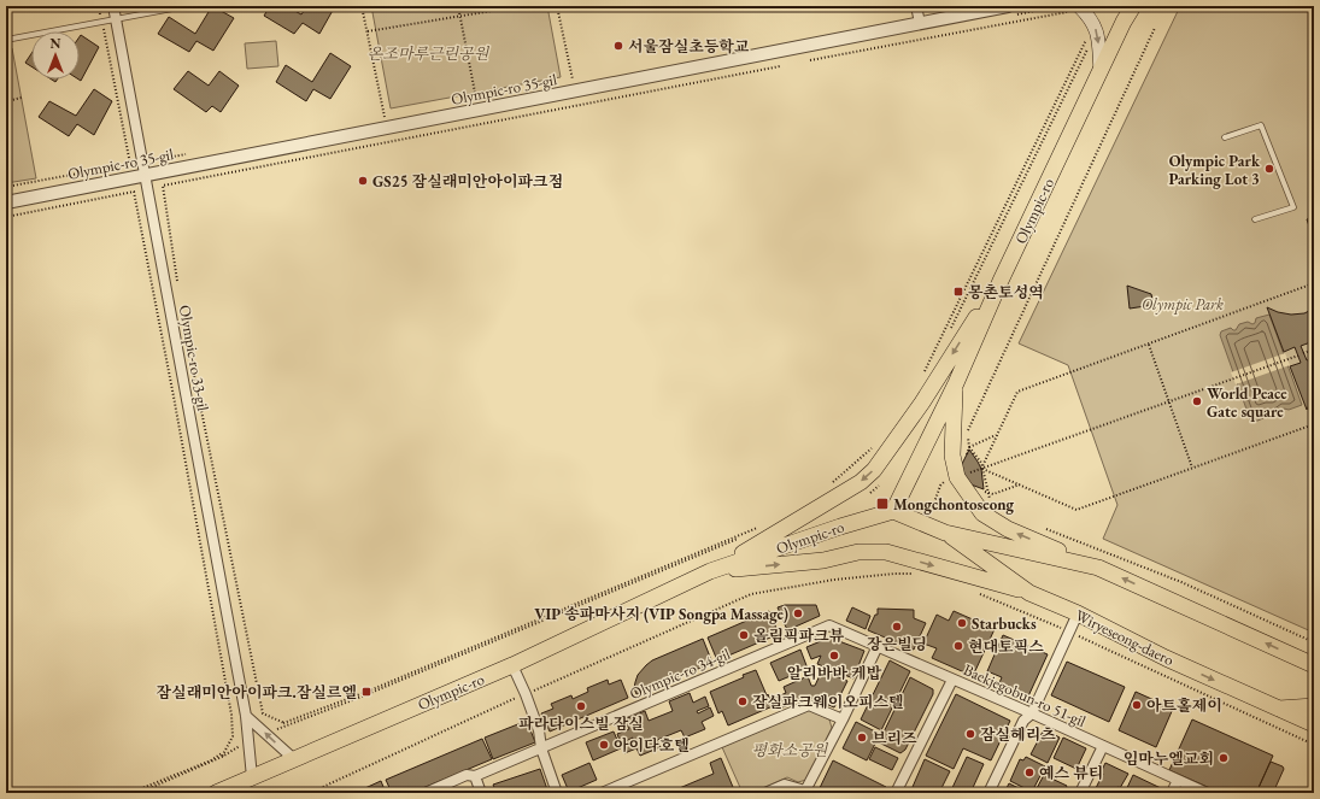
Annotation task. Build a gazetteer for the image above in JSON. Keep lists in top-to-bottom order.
{
  "streets": {
    "main road": ["Olympic-ro", "Wiryeseong-daero"],
    "street": [
      "Olympic-ro 35-gil",
      "Olympic-ro 33-gil",
      "Olympic-ro 34-gil",
      "Baekjegobun-ro 51-gil"
    ]
  },
  "crossings": [
    ["Olympic-ro 35-gil", "Olympic-ro 33-gil"],
    ["Olympic-ro", "Olympic-ro 33-gil"],
    ["Olympic-ro", "Wiryeseong-daero"],
    ["Olympic-ro 34-gil", "Baekjegobun-ro 51-gil"]
  ],
  "parks": ["온조마루근린공원", "Olympic Park", "평화소공원"],
  "places": {
    "other": [
      "서울잠실초등학교",
      "Olympic Park Parking Lot 3",
      "GS25 잠실래미안아이파크점",
      "World Peace Gate square",
      "VIP 송파마사지 (VIP Songpa Massage)",
      "Starbucks",
      "장은빌딩",
      "올림픽파크뷰",
      "현대토픽스",
      "알리바바 케밥",
      "잠실파크웨이오피스텔",
      "아트홀제이",
      "파라다이스빌 잠실",
      "잠실헤리츠",
      "브리즈",
      "아이다호텔",
      "임마누엘교회",
      "예스 뷰티"
    ],
    "transit": ["몽촌토성역", "Mongchontoseong", "잠실래미안아이파크.잠실르엘"]
  },
  "north": "top"
}
